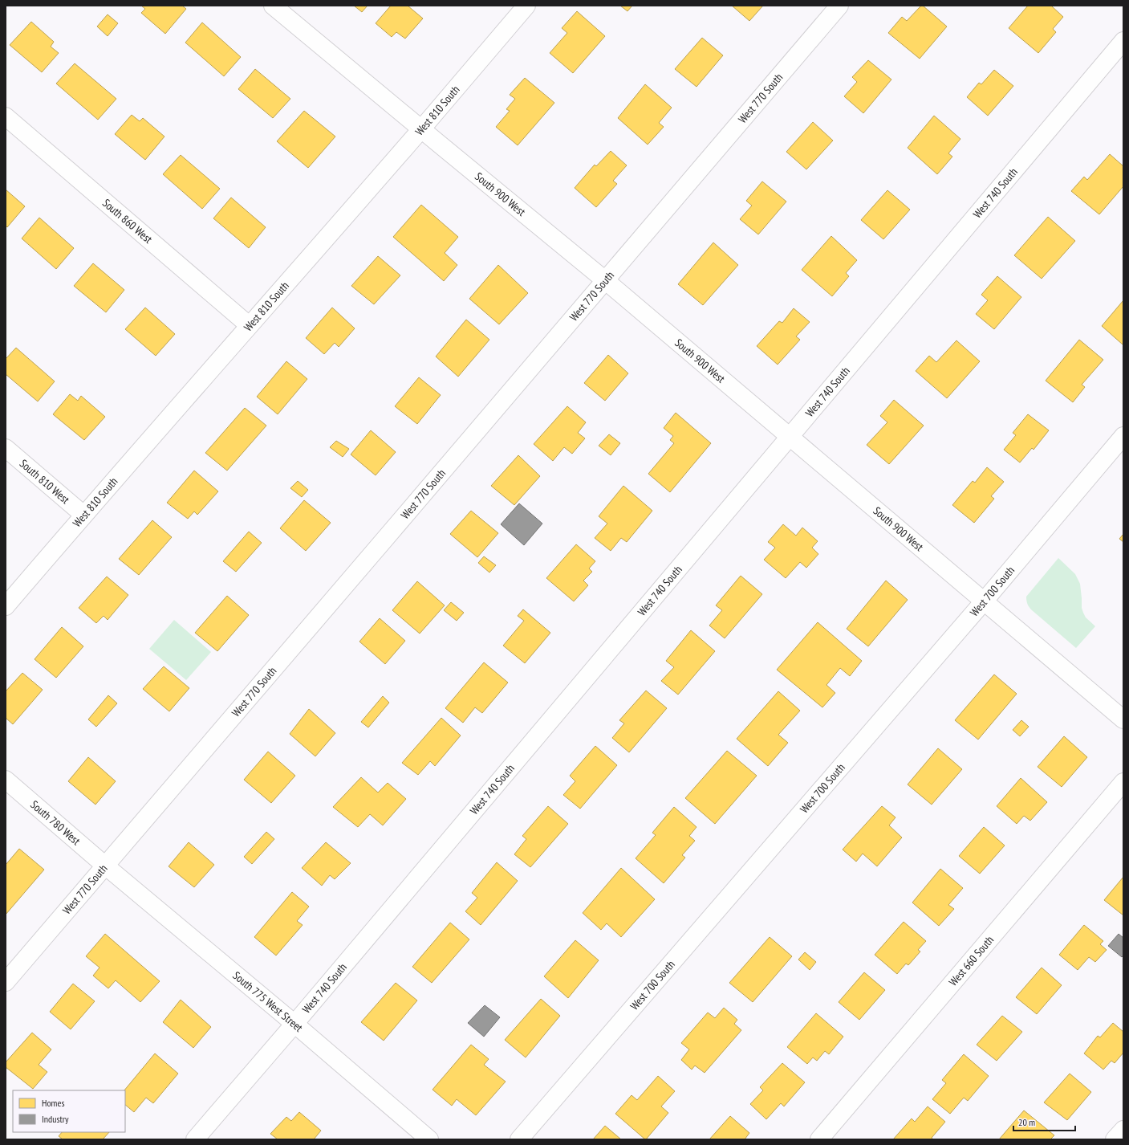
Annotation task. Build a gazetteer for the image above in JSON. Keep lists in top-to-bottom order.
{
  "streets": {
    "street": [
      "West 770 South",
      "West 810 South",
      "West 740 South",
      "South 900 West",
      "South 860 West",
      "South 810 West",
      "West 700 South",
      "South 780 West",
      "West 660 South",
      "South 775 West Street"
    ]
  },
  "crossings": [
    ["West 770 South", "South 900 West"],
    ["West 770 South", "South 780 West"],
    ["West 770 South", "South 775 West Street"],
    ["West 810 South", "South 900 West"],
    ["West 810 South", "South 860 West"],
    ["West 810 South", "South 810 West"],
    ["West 740 South", "South 900 West"],
    ["West 740 South", "South 775 West Street"],
    ["South 900 West", "West 700 South"],
    ["South 780 West", "South 775 West Street"]
  ],
  "legend": ["Homes", "Industry"],
  "scale_bar": "20 m"
}
